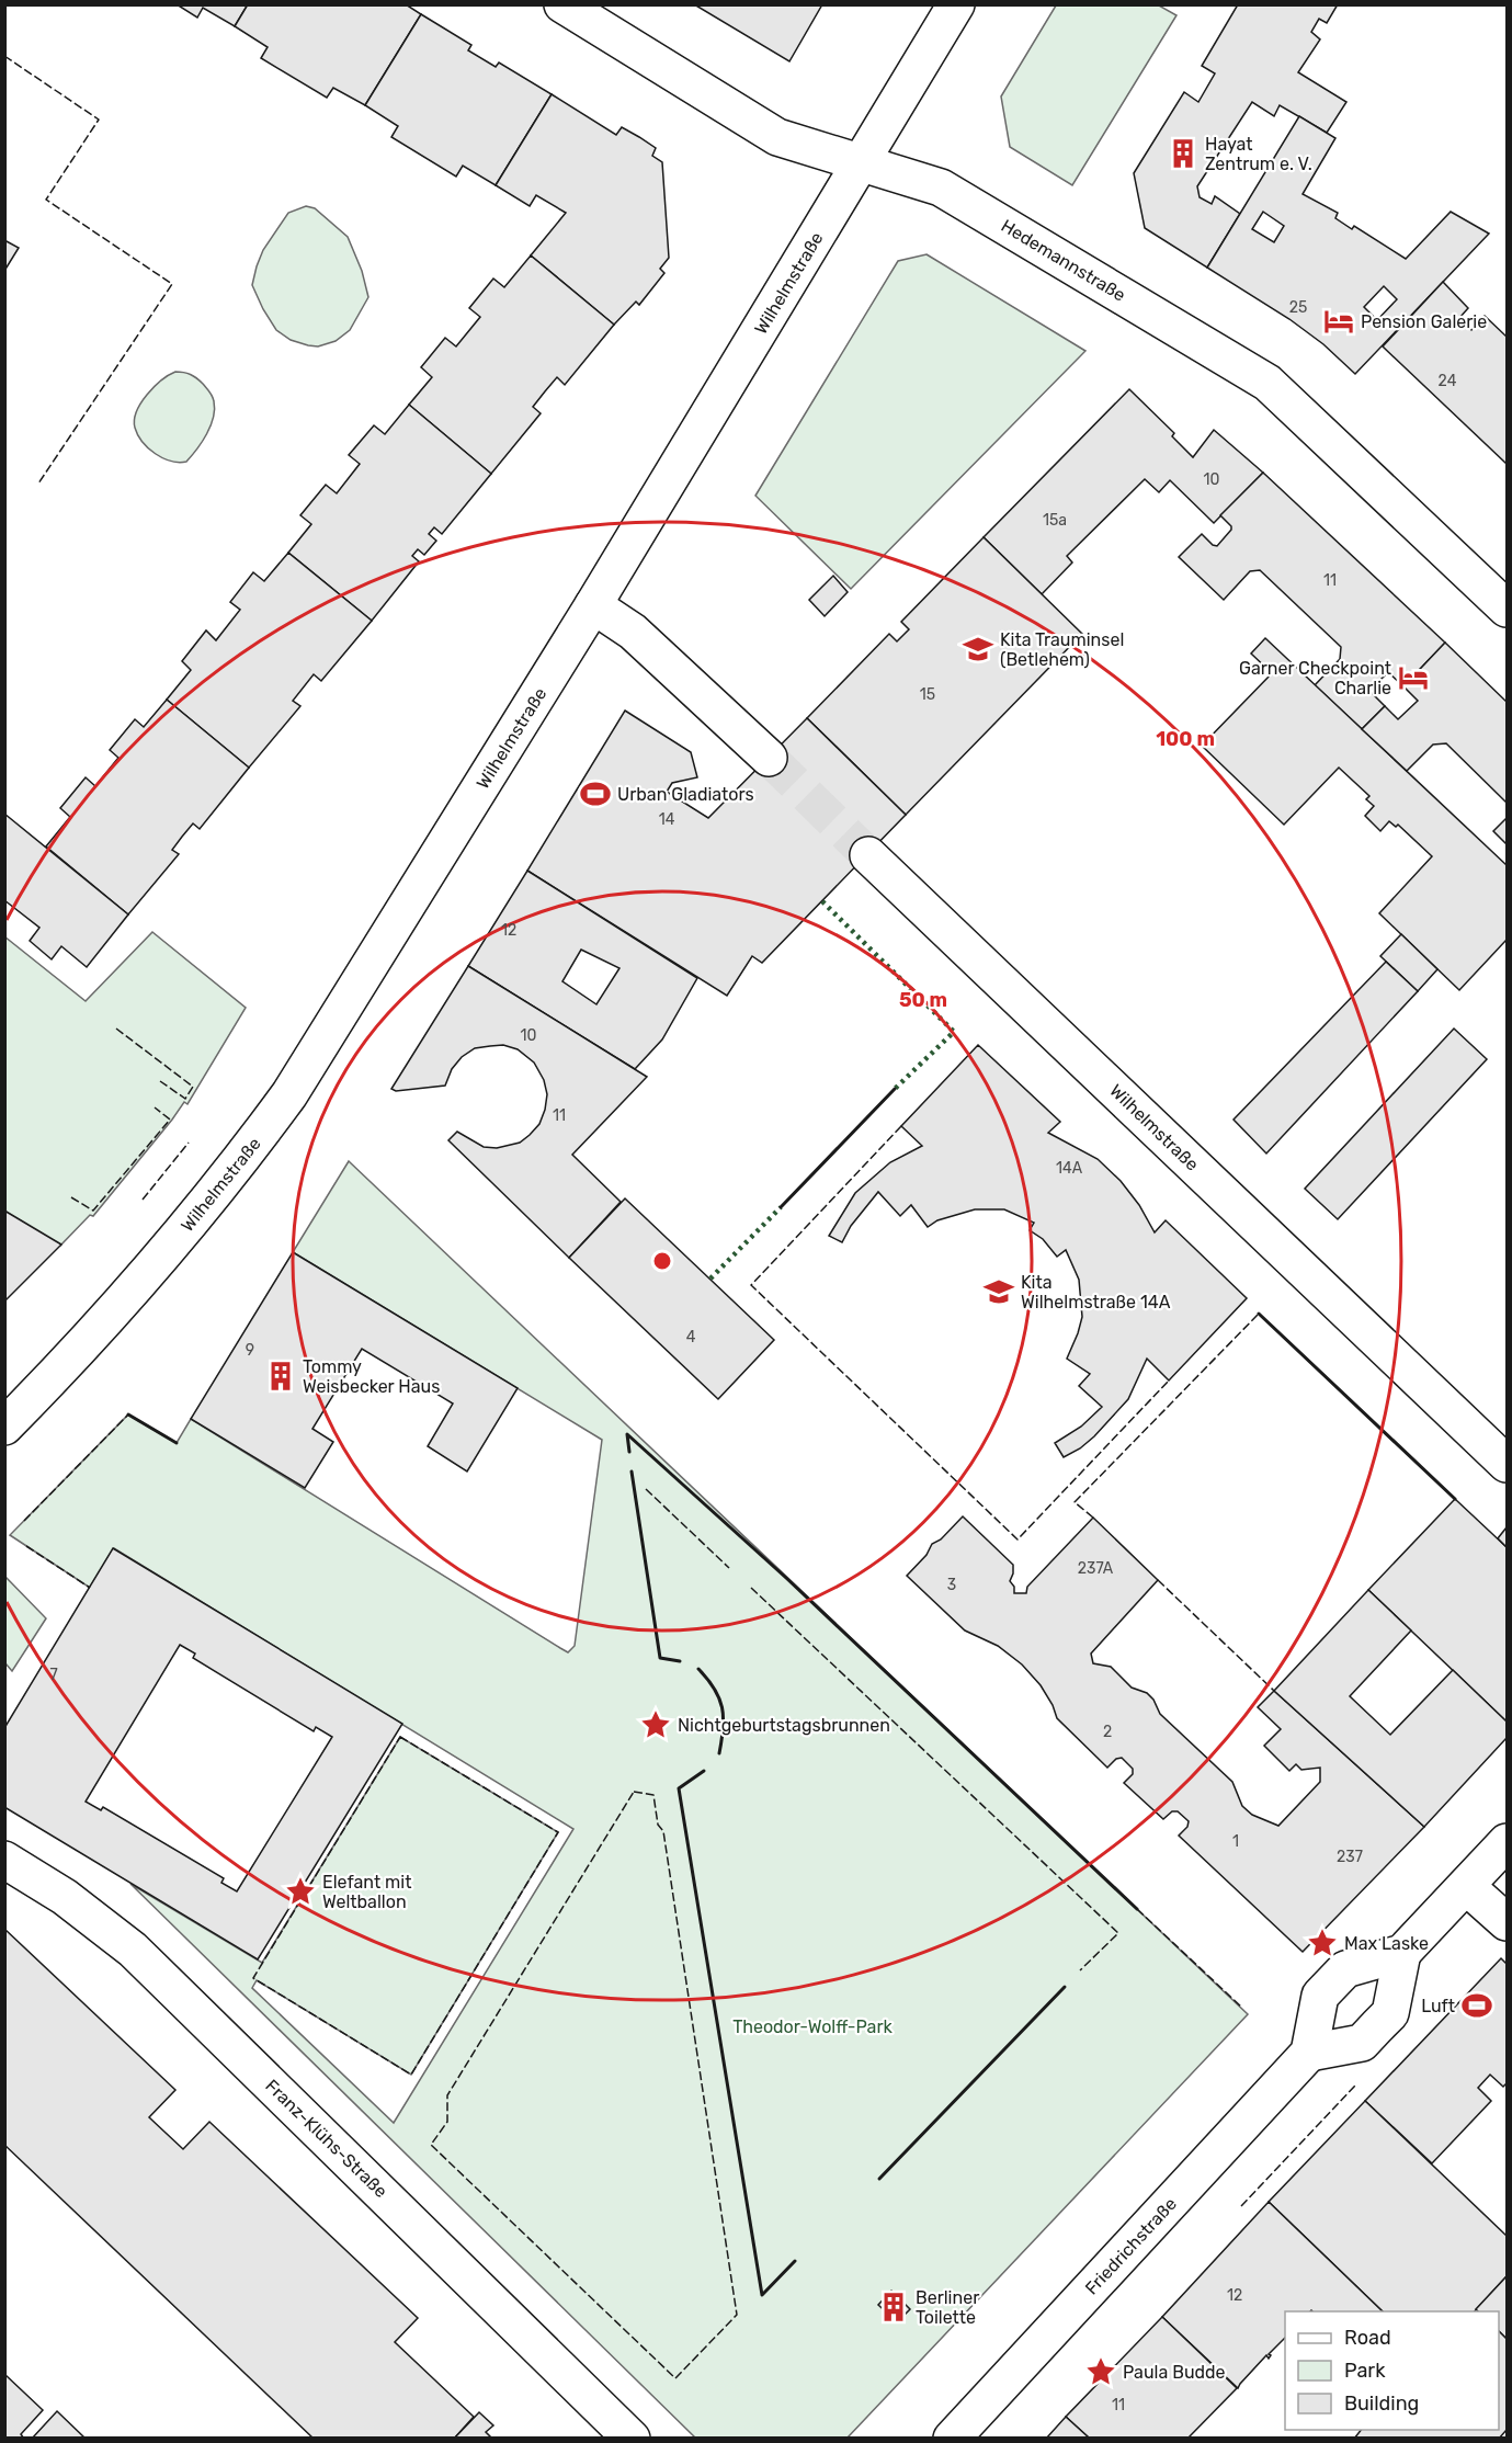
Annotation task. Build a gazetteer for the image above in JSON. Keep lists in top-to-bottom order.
{
  "streets": {
    "street": [
      "Hedemannstraße",
      "Wilhelmstraße",
      "Franz-Klühs-Straße",
      "Friedrichstraße"
    ]
  },
  "crossings": [
    ["Hedemannstraße", "Wilhelmstraße"]
  ],
  "parks": ["Theodor-Wolff-Park"],
  "places": {
    "building": ["Hayat Zentrum e. V.", "Tommy Weisbecker Haus", "Berliner Toilette"],
    "hotel": ["Pension Galerie", "Garner Checkpoint Charlie"],
    "school or university": ["Kita Trauminsel (Betlehem)", "Kita Wilhelmstraße 14A"],
    "sports": ["Urban Gladiators", "Luft"],
    "place": [
      "Nichtgeburtstagsbrunnen",
      "Elefant mit Weltballon",
      "Max Laske",
      "Paula Budde"
    ]
  },
  "house_numbers": [
    "25",
    "24",
    "10",
    "15a",
    "11",
    "15",
    "14",
    "12",
    "10",
    "11",
    "14A",
    "4",
    "9",
    "237A",
    "3",
    "7",
    "2",
    "1",
    "237",
    "12",
    "11"
  ],
  "legend": ["Road", "Park", "Building"],
  "rings": ["100 m", "50 m"]
}
